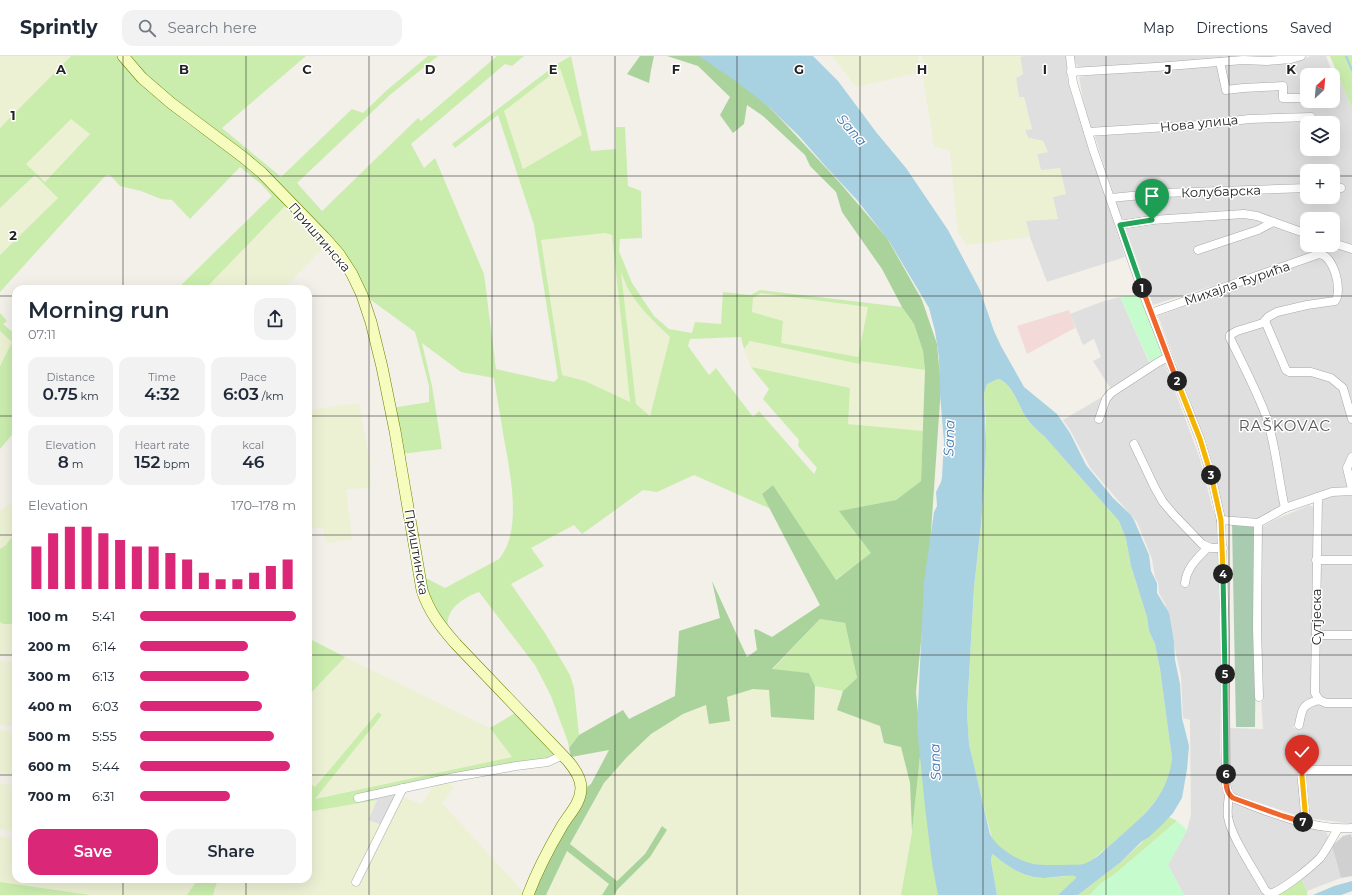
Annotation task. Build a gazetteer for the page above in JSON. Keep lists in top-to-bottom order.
{
  "streets": {
    "street": [
      "Нова улица",
      "Колубарска",
      "Приштинска",
      "Михајла Ђурића",
      "Сутјеска"
    ]
  },
  "districts": ["RAŠKOVAC"],
  "water": ["Sana"],
  "north": "top right",
  "page": {
    "header": "Sprintly",
    "search": "Search here",
    "nav": ["Map", "Directions", "Saved"],
    "map_buttons": ["+", "−"],
    "pins": [
      "1",
      "2",
      "3",
      "4",
      "5",
      "6",
      "7"
    ],
    "heading": ["Morning run", "07:11"],
    "stats": [
      ["Distance", "0.75 km"],
      ["Time", "4:32"],
      ["Pace", "6:03 /km"],
      ["Elevation", "8 m"],
      ["Heart rate", "152 bpm"],
      ["kcal", "46"]
    ],
    "chart": ["Elevation", "170–178 m"],
    "list": [
      {
        "name": "100 m",
        "note": "5:41"
      },
      {
        "name": "200 m",
        "note": "6:14"
      },
      {
        "name": "300 m",
        "note": "6:13"
      },
      {
        "name": "400 m",
        "note": "6:03"
      },
      {
        "name": "500 m",
        "note": "5:55"
      },
      {
        "name": "600 m",
        "note": "5:44"
      },
      {
        "name": "700 m",
        "note": "6:31"
      }
    ],
    "buttons": ["Save", "Share"]
  },
  "grid": {
    "columns": [
      "A",
      "B",
      "C",
      "D",
      "E",
      "F",
      "G",
      "H",
      "I",
      "J",
      "K"
    ],
    "rows": ["1", "2"]
  }
}
